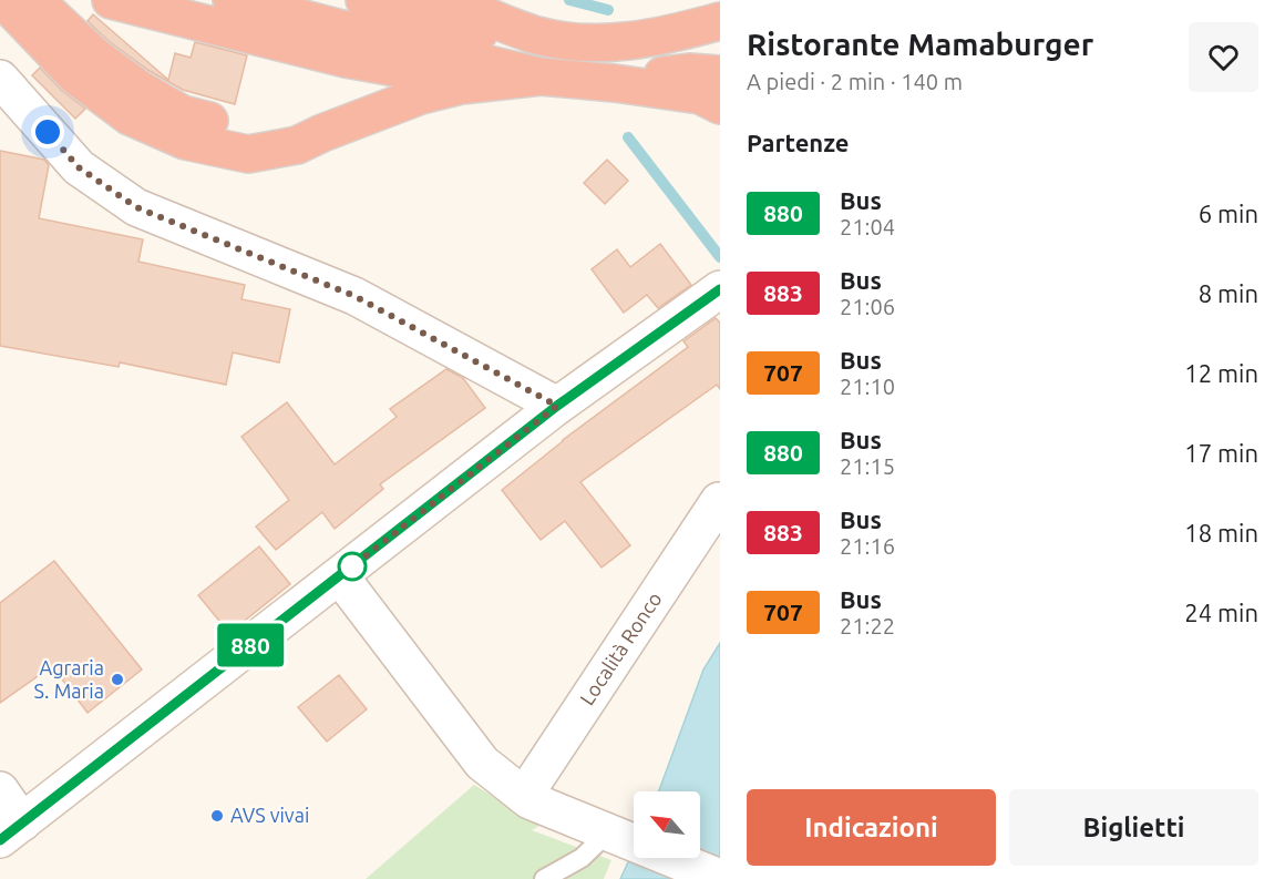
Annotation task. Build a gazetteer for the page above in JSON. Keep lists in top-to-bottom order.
{
  "streets": {
    "street": ["Località Ronco"]
  },
  "places": ["Agraria S. Maria", "AVS vivai"],
  "lines": ["bus line 880"],
  "north": "top left",
  "page": {
    "on_map": "880",
    "heading": [
      ["Ristorante Mamaburger", "A piedi · 2 min · 140 m"],
      "Partenze"
    ],
    "list": [
      {
        "mark": "880",
        "name": "Bus",
        "note": "21:04",
        "value": "6 min"
      },
      {
        "mark": "883",
        "name": "Bus",
        "note": "21:06",
        "value": "8 min"
      },
      {
        "mark": "707",
        "name": "Bus",
        "note": "21:10",
        "value": "12 min"
      },
      {
        "mark": "880",
        "name": "Bus",
        "note": "21:15",
        "value": "17 min"
      },
      {
        "mark": "883",
        "name": "Bus",
        "note": "21:16",
        "value": "18 min"
      },
      {
        "mark": "707",
        "name": "Bus",
        "note": "21:22",
        "value": "24 min"
      }
    ],
    "buttons": ["Indicazioni", "Biglietti"]
  }
}
